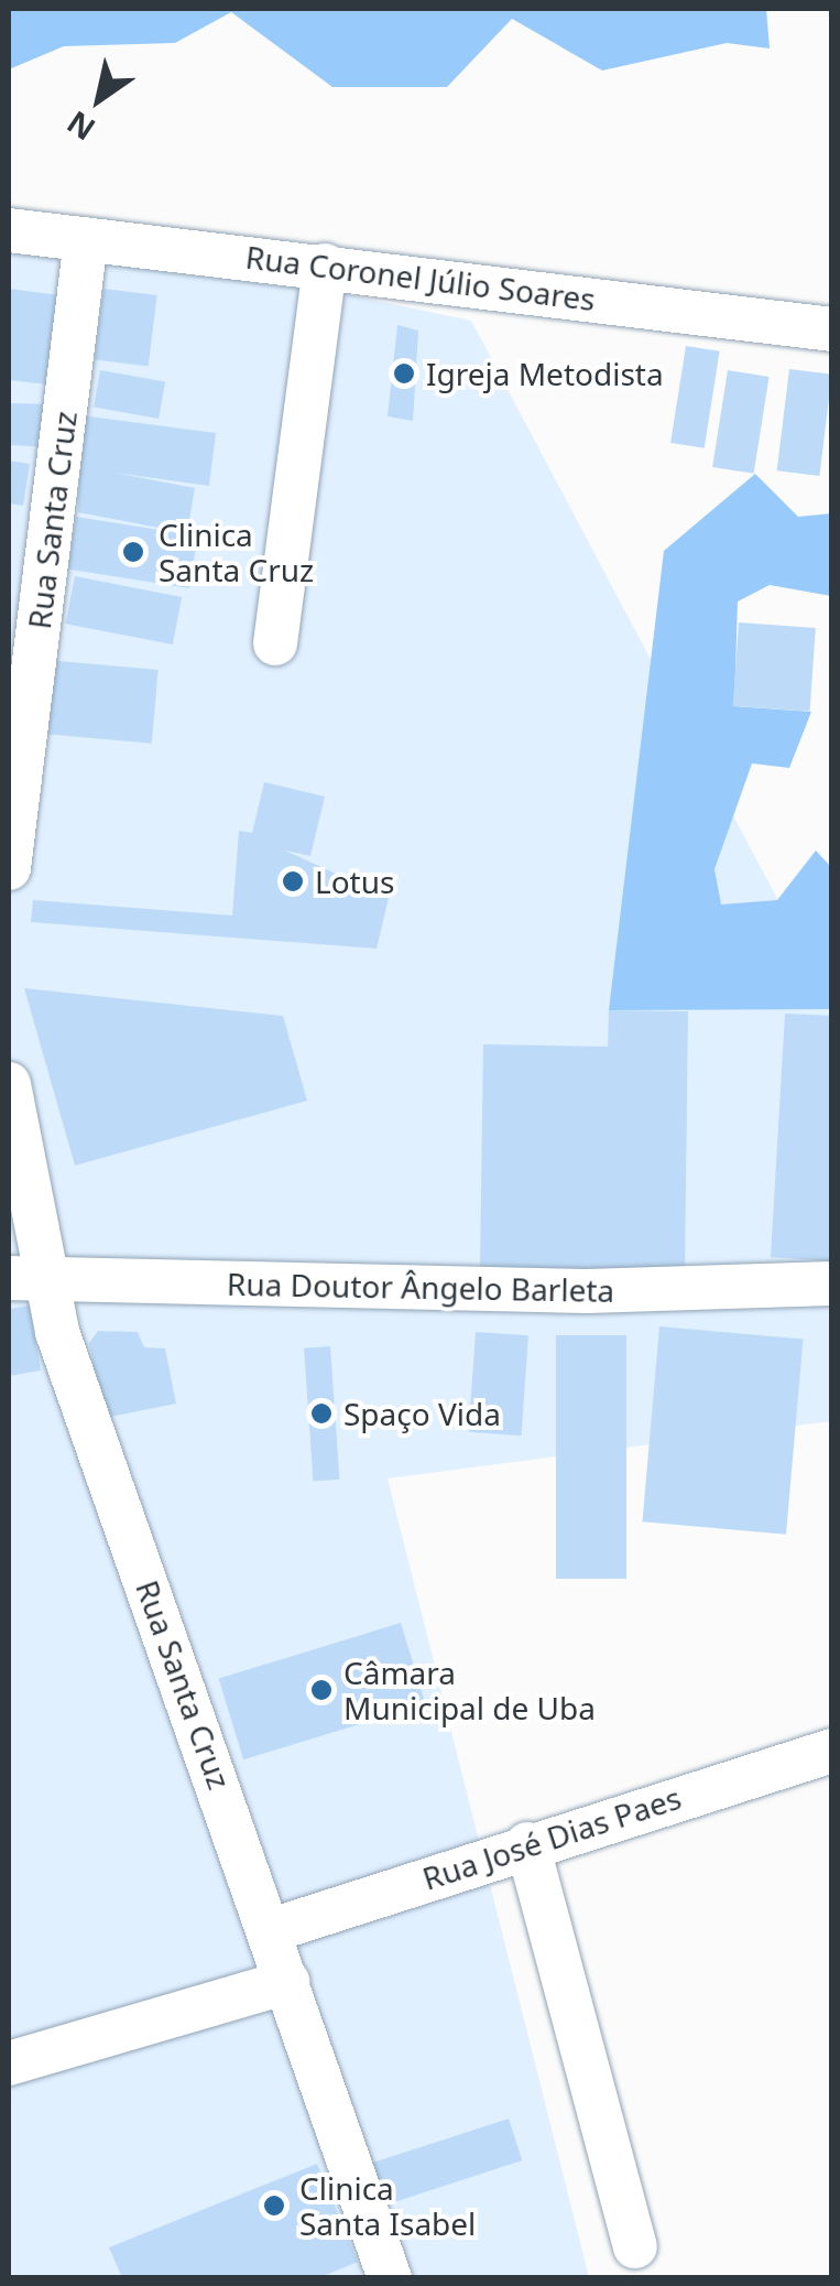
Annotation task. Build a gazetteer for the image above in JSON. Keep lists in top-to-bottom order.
{
  "streets": {
    "street": [
      "Rua Coronel Júlio Soares",
      "Rua Santa Cruz",
      "Rua Doutor Ângelo Barleta",
      "Rua José Dias Paes"
    ]
  },
  "crossings": [
    ["Rua Coronel Júlio Soares", "Rua Santa Cruz"],
    ["Rua Santa Cruz", "Rua Doutor Ângelo Barleta"],
    ["Rua Santa Cruz", "Rua José Dias Paes"]
  ],
  "places": [
    "Igreja Metodista",
    "Clinica Santa Cruz",
    "Lotus",
    "Spaço Vida",
    "Câmara Municipal de Uba",
    "Clinica Santa Isabel"
  ],
  "north": "bottom left"
}
